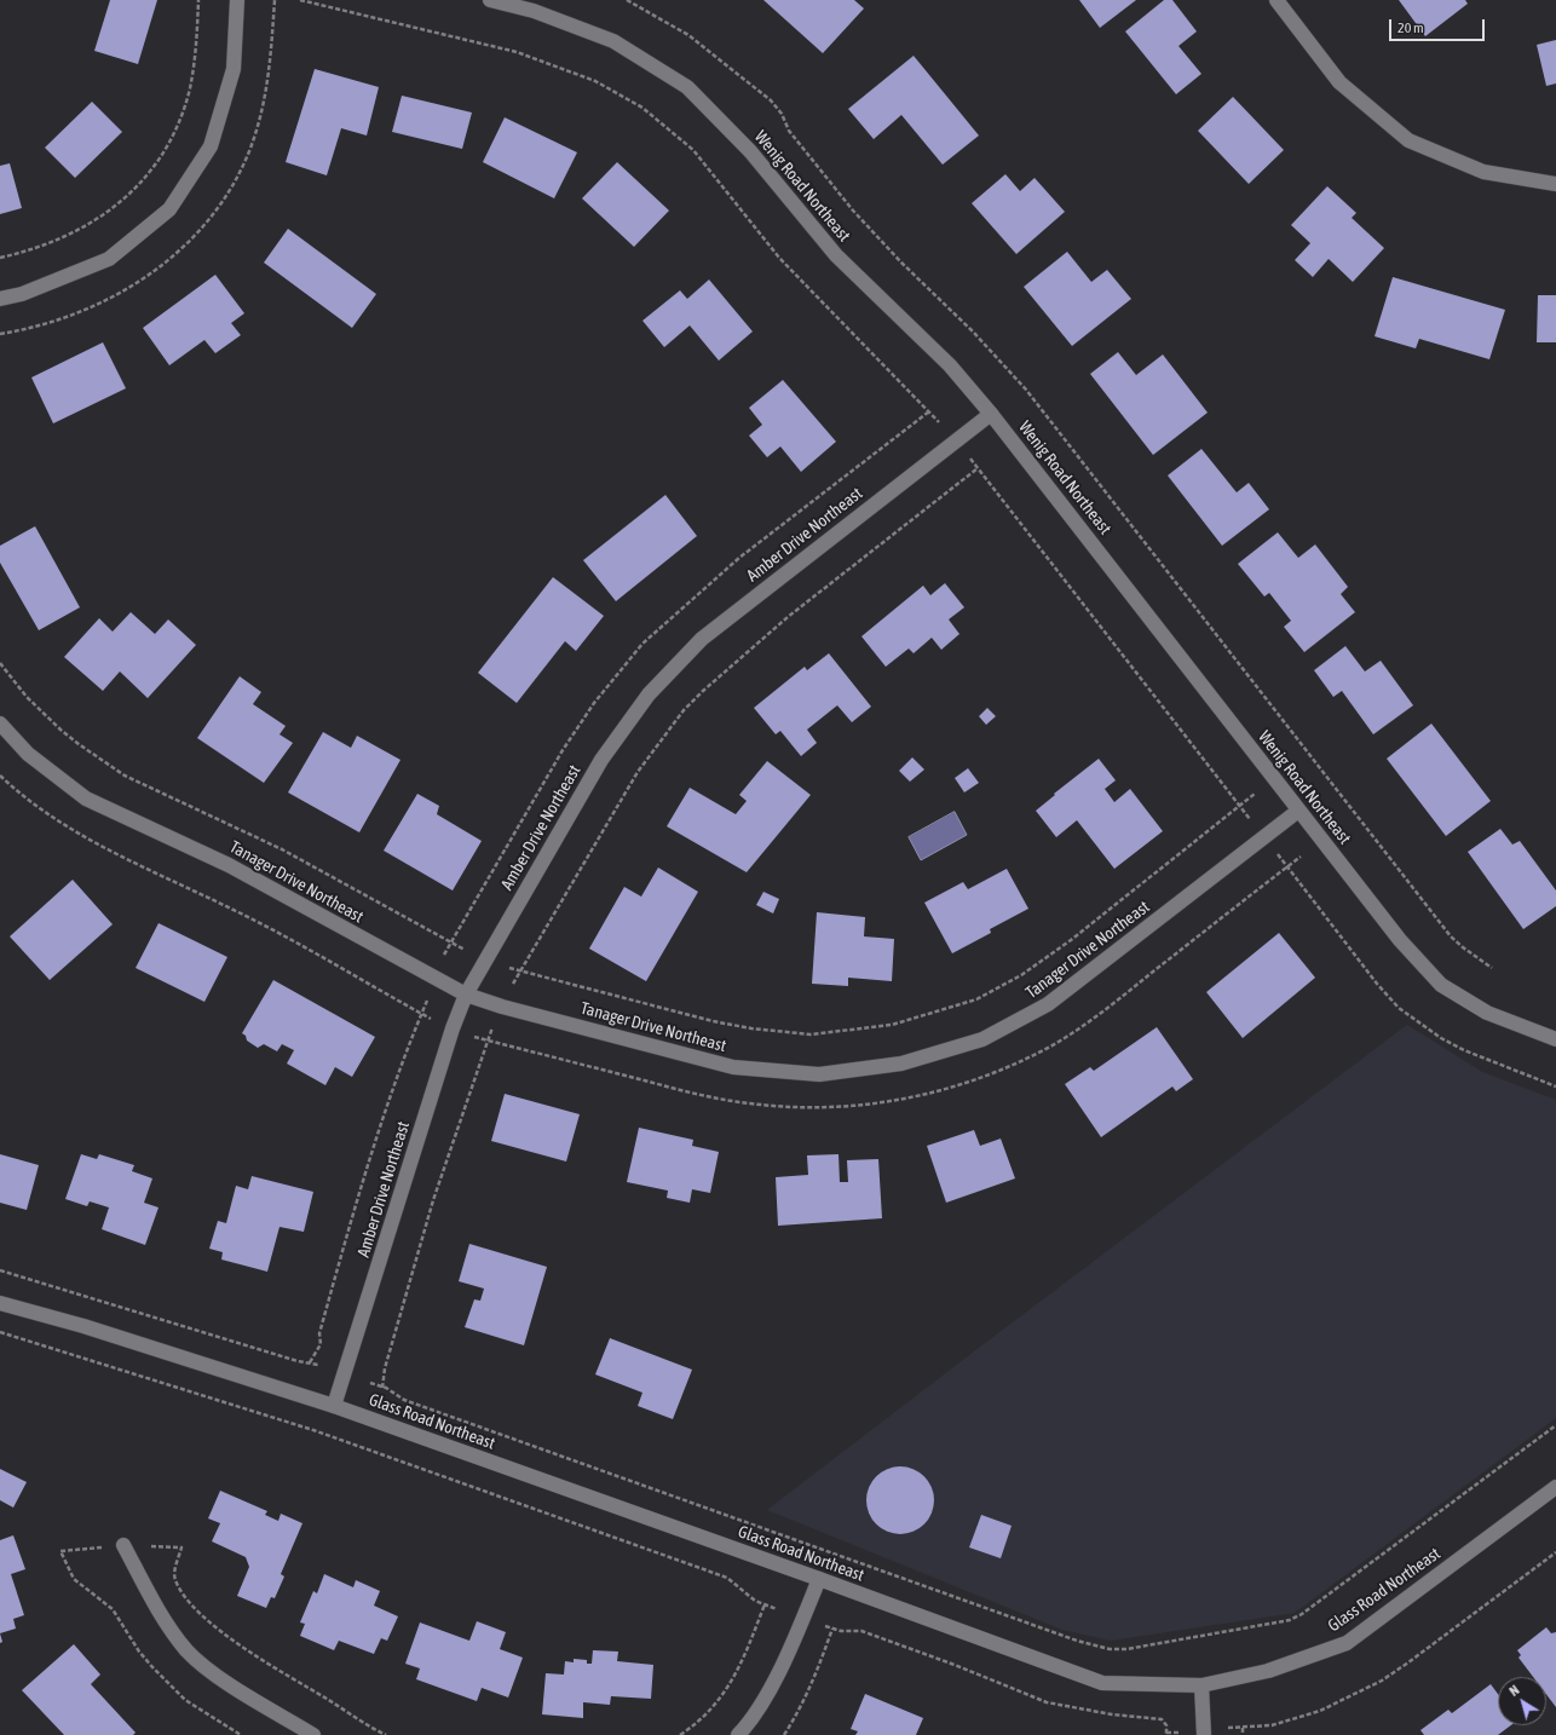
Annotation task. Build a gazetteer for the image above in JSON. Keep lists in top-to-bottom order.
{
  "streets": {
    "street": [
      "Wenig Road Northeast",
      "Amber Drive Northeast",
      "Tanager Drive Northeast",
      "Glass Road Northeast"
    ]
  },
  "crossings": [
    ["Wenig Road Northeast", "Amber Drive Northeast"],
    ["Wenig Road Northeast", "Tanager Drive Northeast"],
    ["Amber Drive Northeast", "Tanager Drive Northeast"],
    ["Amber Drive Northeast", "Glass Road Northeast"]
  ],
  "scale_bar": "20 m",
  "north": "top left"
}
